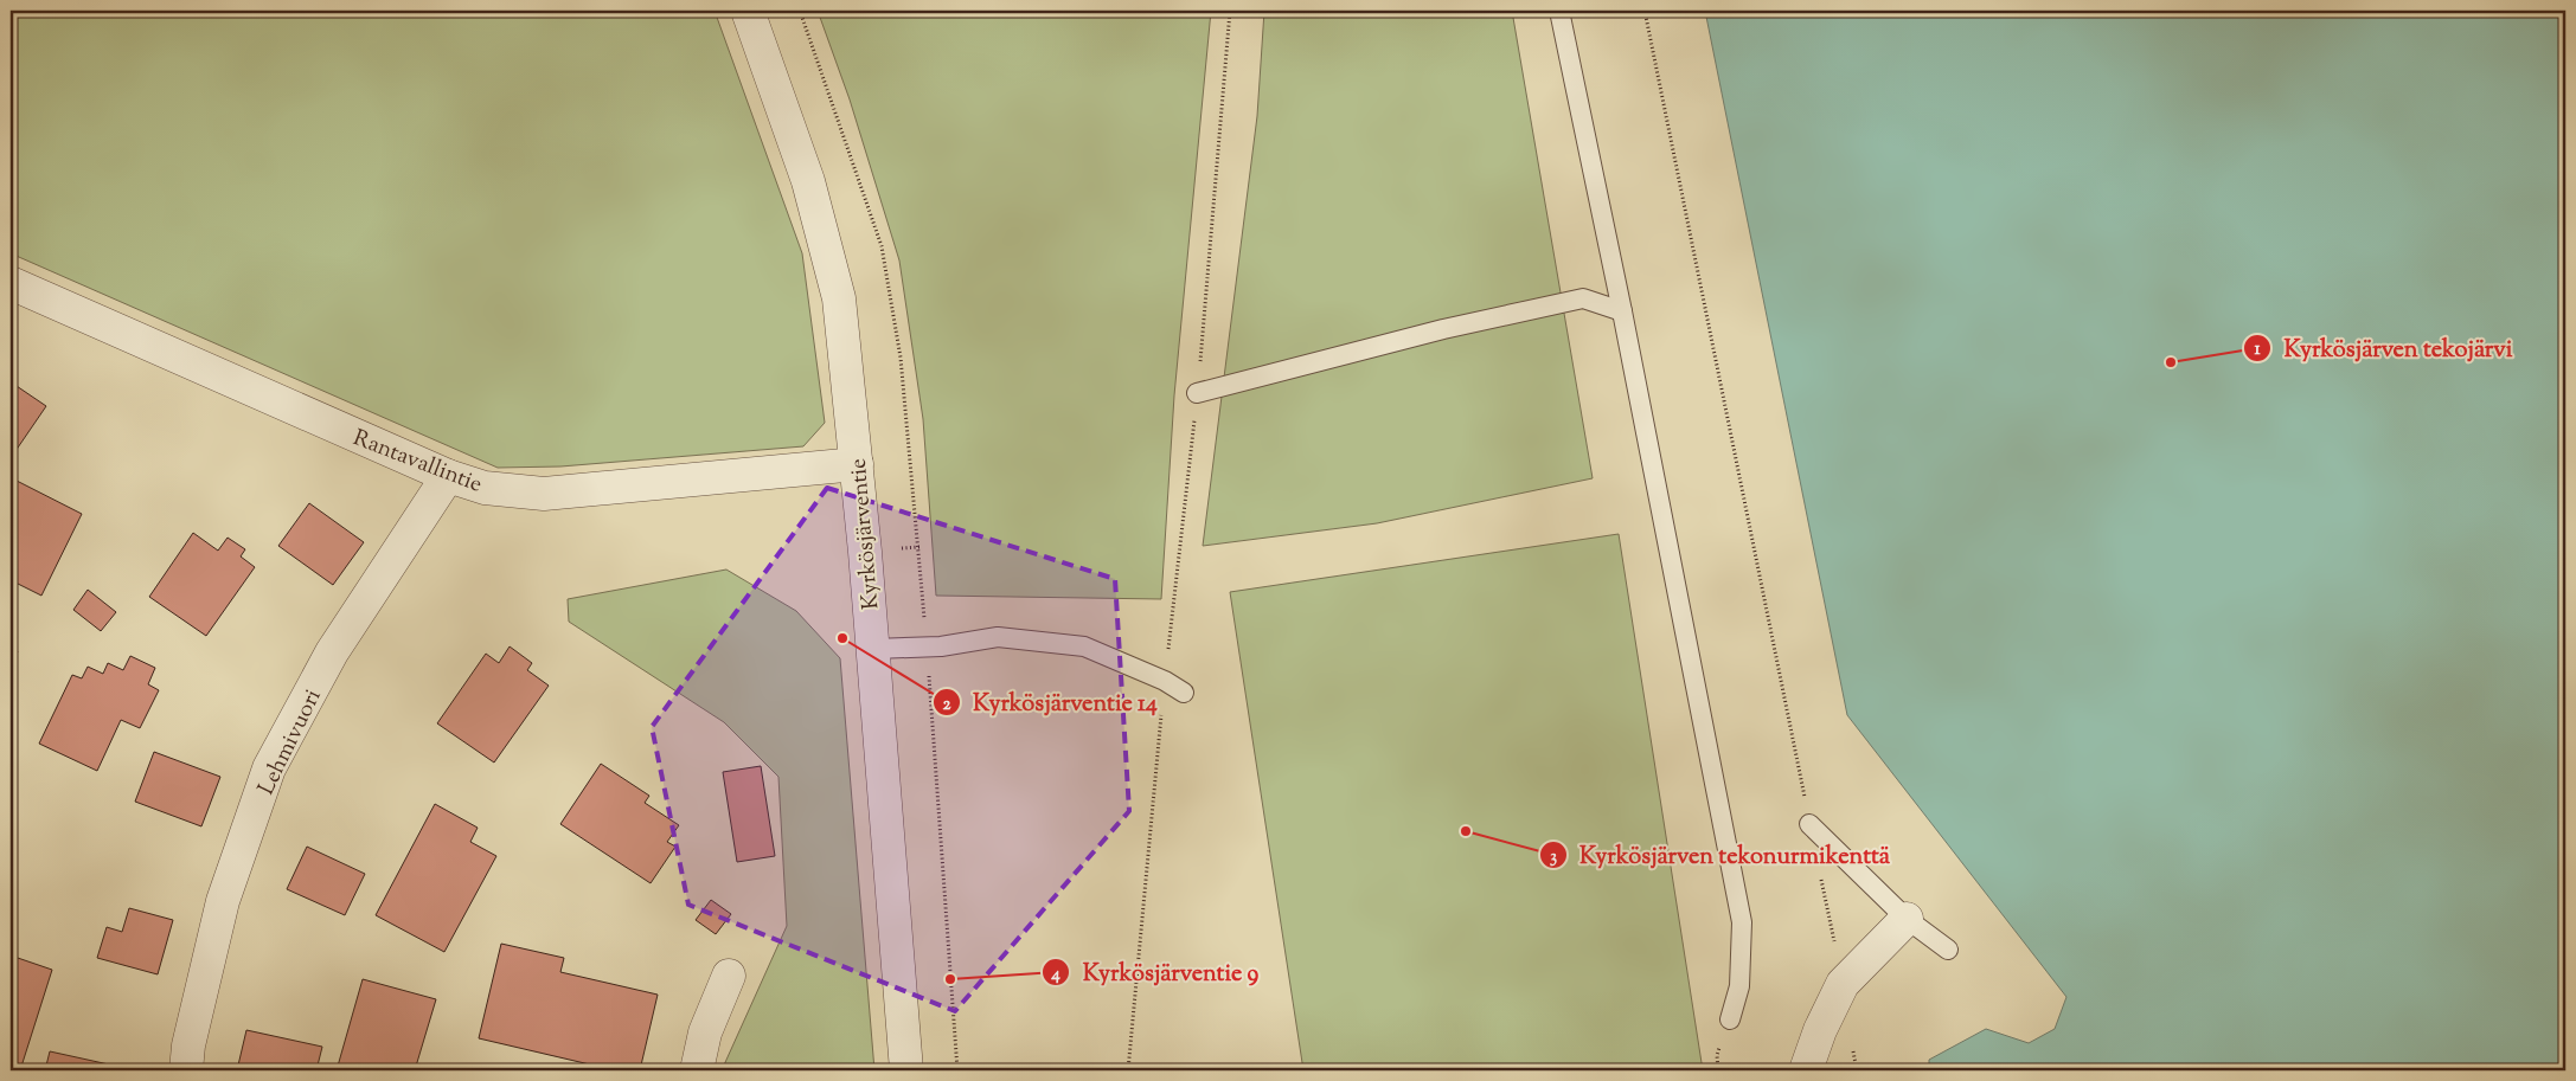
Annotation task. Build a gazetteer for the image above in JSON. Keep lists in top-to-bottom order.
{
  "streets": {
    "street": ["Rantavallintie", "Kyrkösjärventie", "Lehmivuori"]
  },
  "crossings": [
    ["Rantavallintie", "Kyrkösjärventie"],
    ["Rantavallintie", "Lehmivuori"]
  ],
  "places": [
    "Kyrkösjärven tekojärvi",
    "Kyrkösjärventie 14",
    "Kyrkösjärven tekonurmikenttä",
    "Kyrkösjärventie 9"
  ]
}
